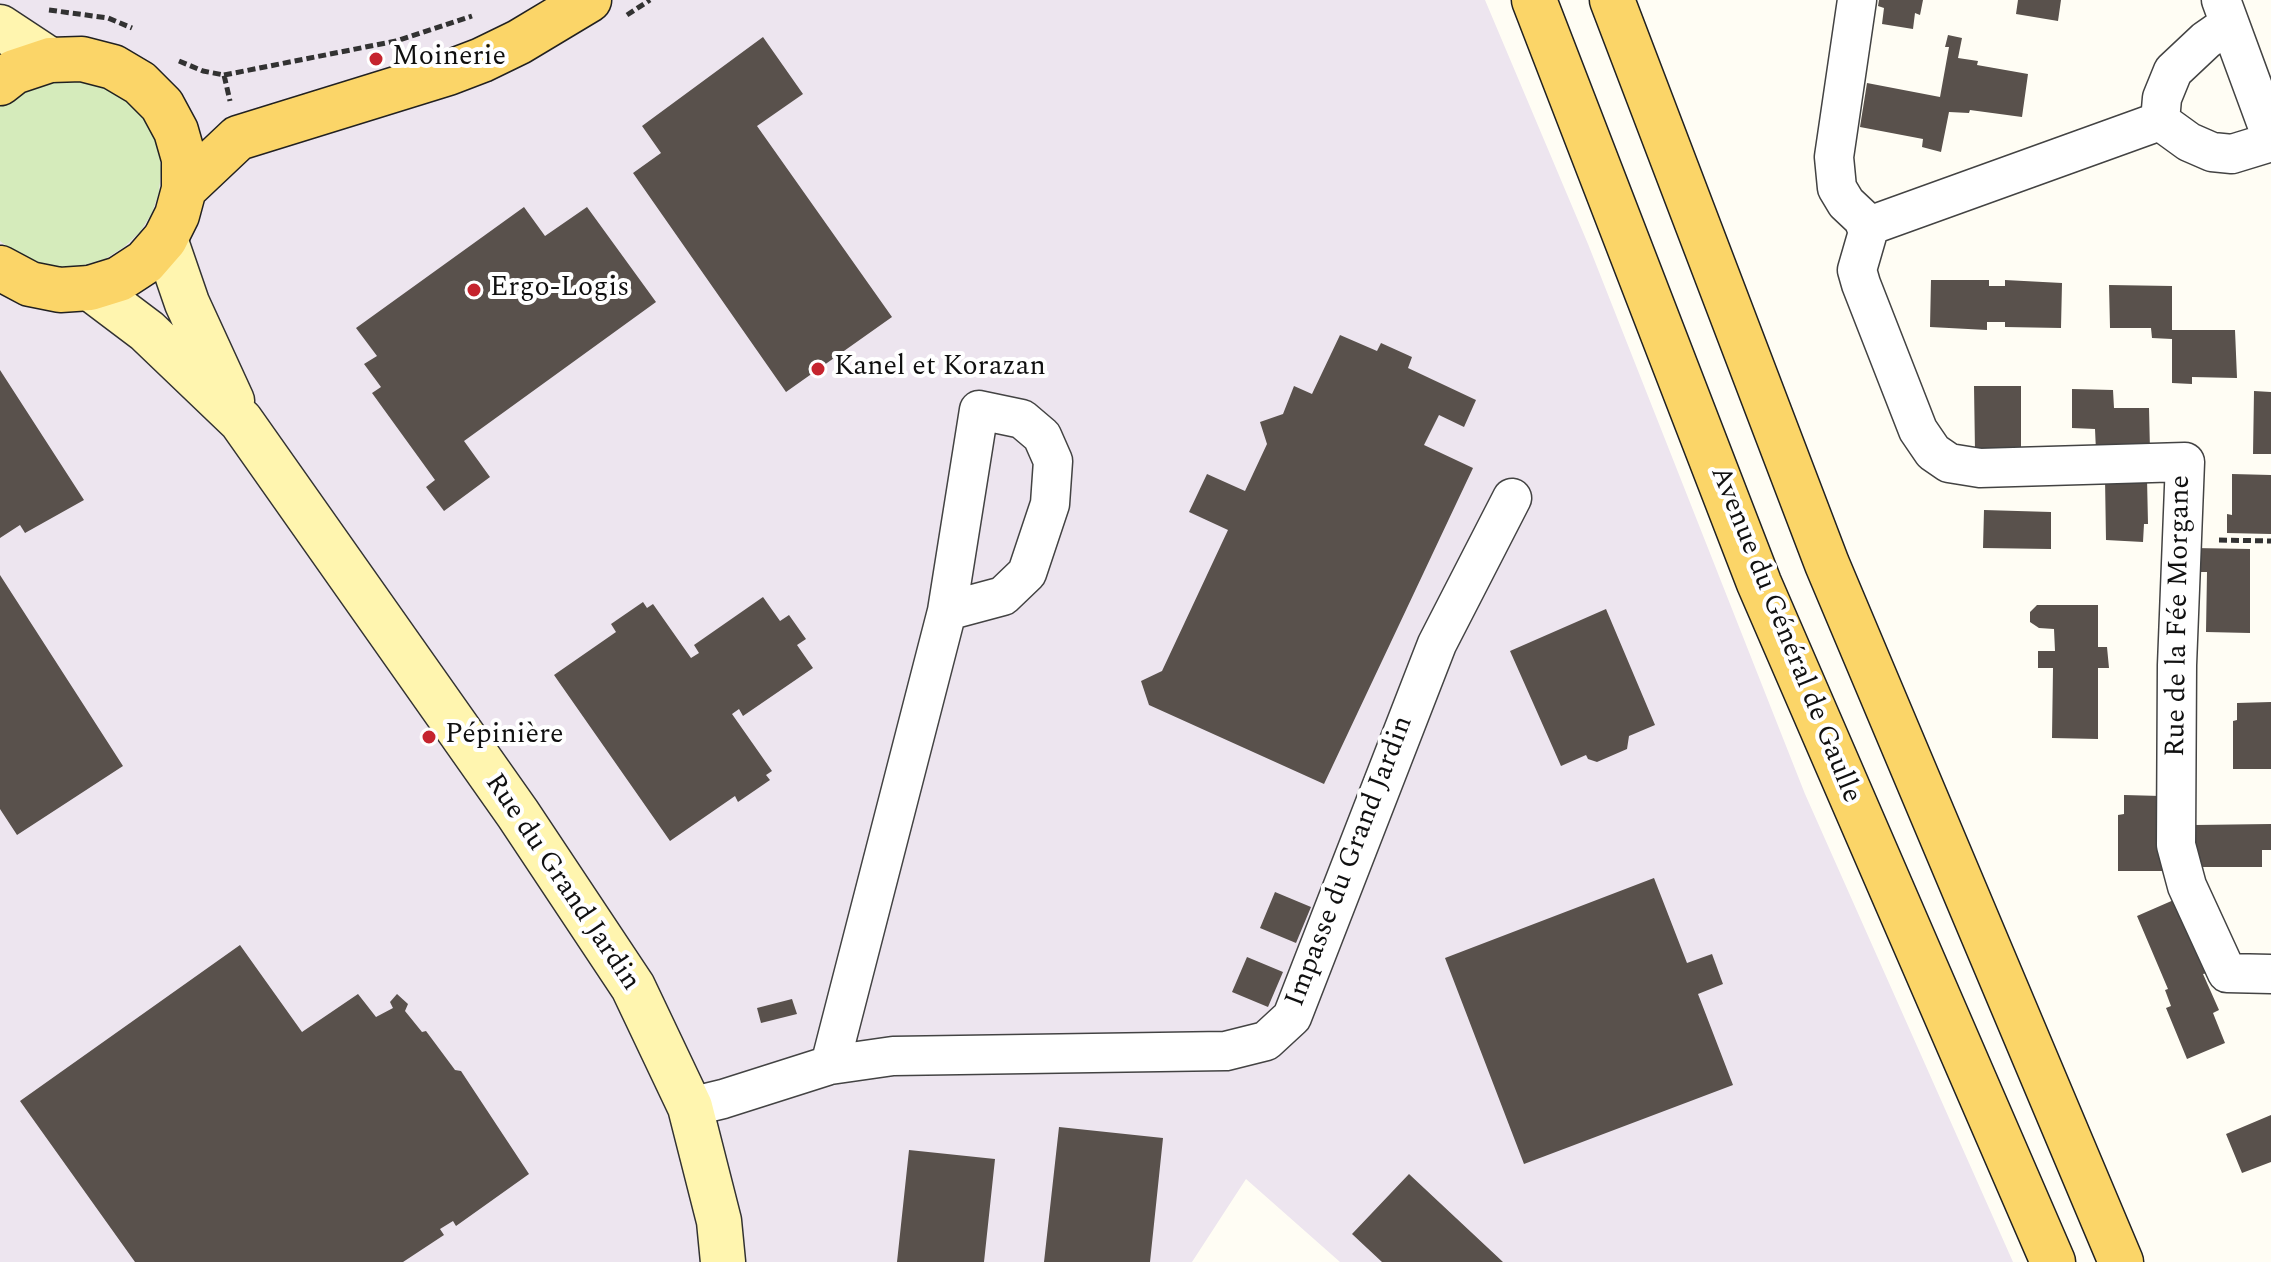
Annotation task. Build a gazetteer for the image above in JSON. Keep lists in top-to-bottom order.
{
  "streets": {
    "main road": ["Avenue du Général de Gaulle"],
    "street": ["Rue de la Fée Morgane", "Impasse du Grand Jardin", "Rue du Grand Jardin"]
  },
  "crossings": [
    ["Impasse du Grand Jardin", "Rue du Grand Jardin"]
  ],
  "places": [
    "Moinerie",
    "Ergo-Logis",
    "Kanel et Korazan",
    "Pépinière"
  ]
}
